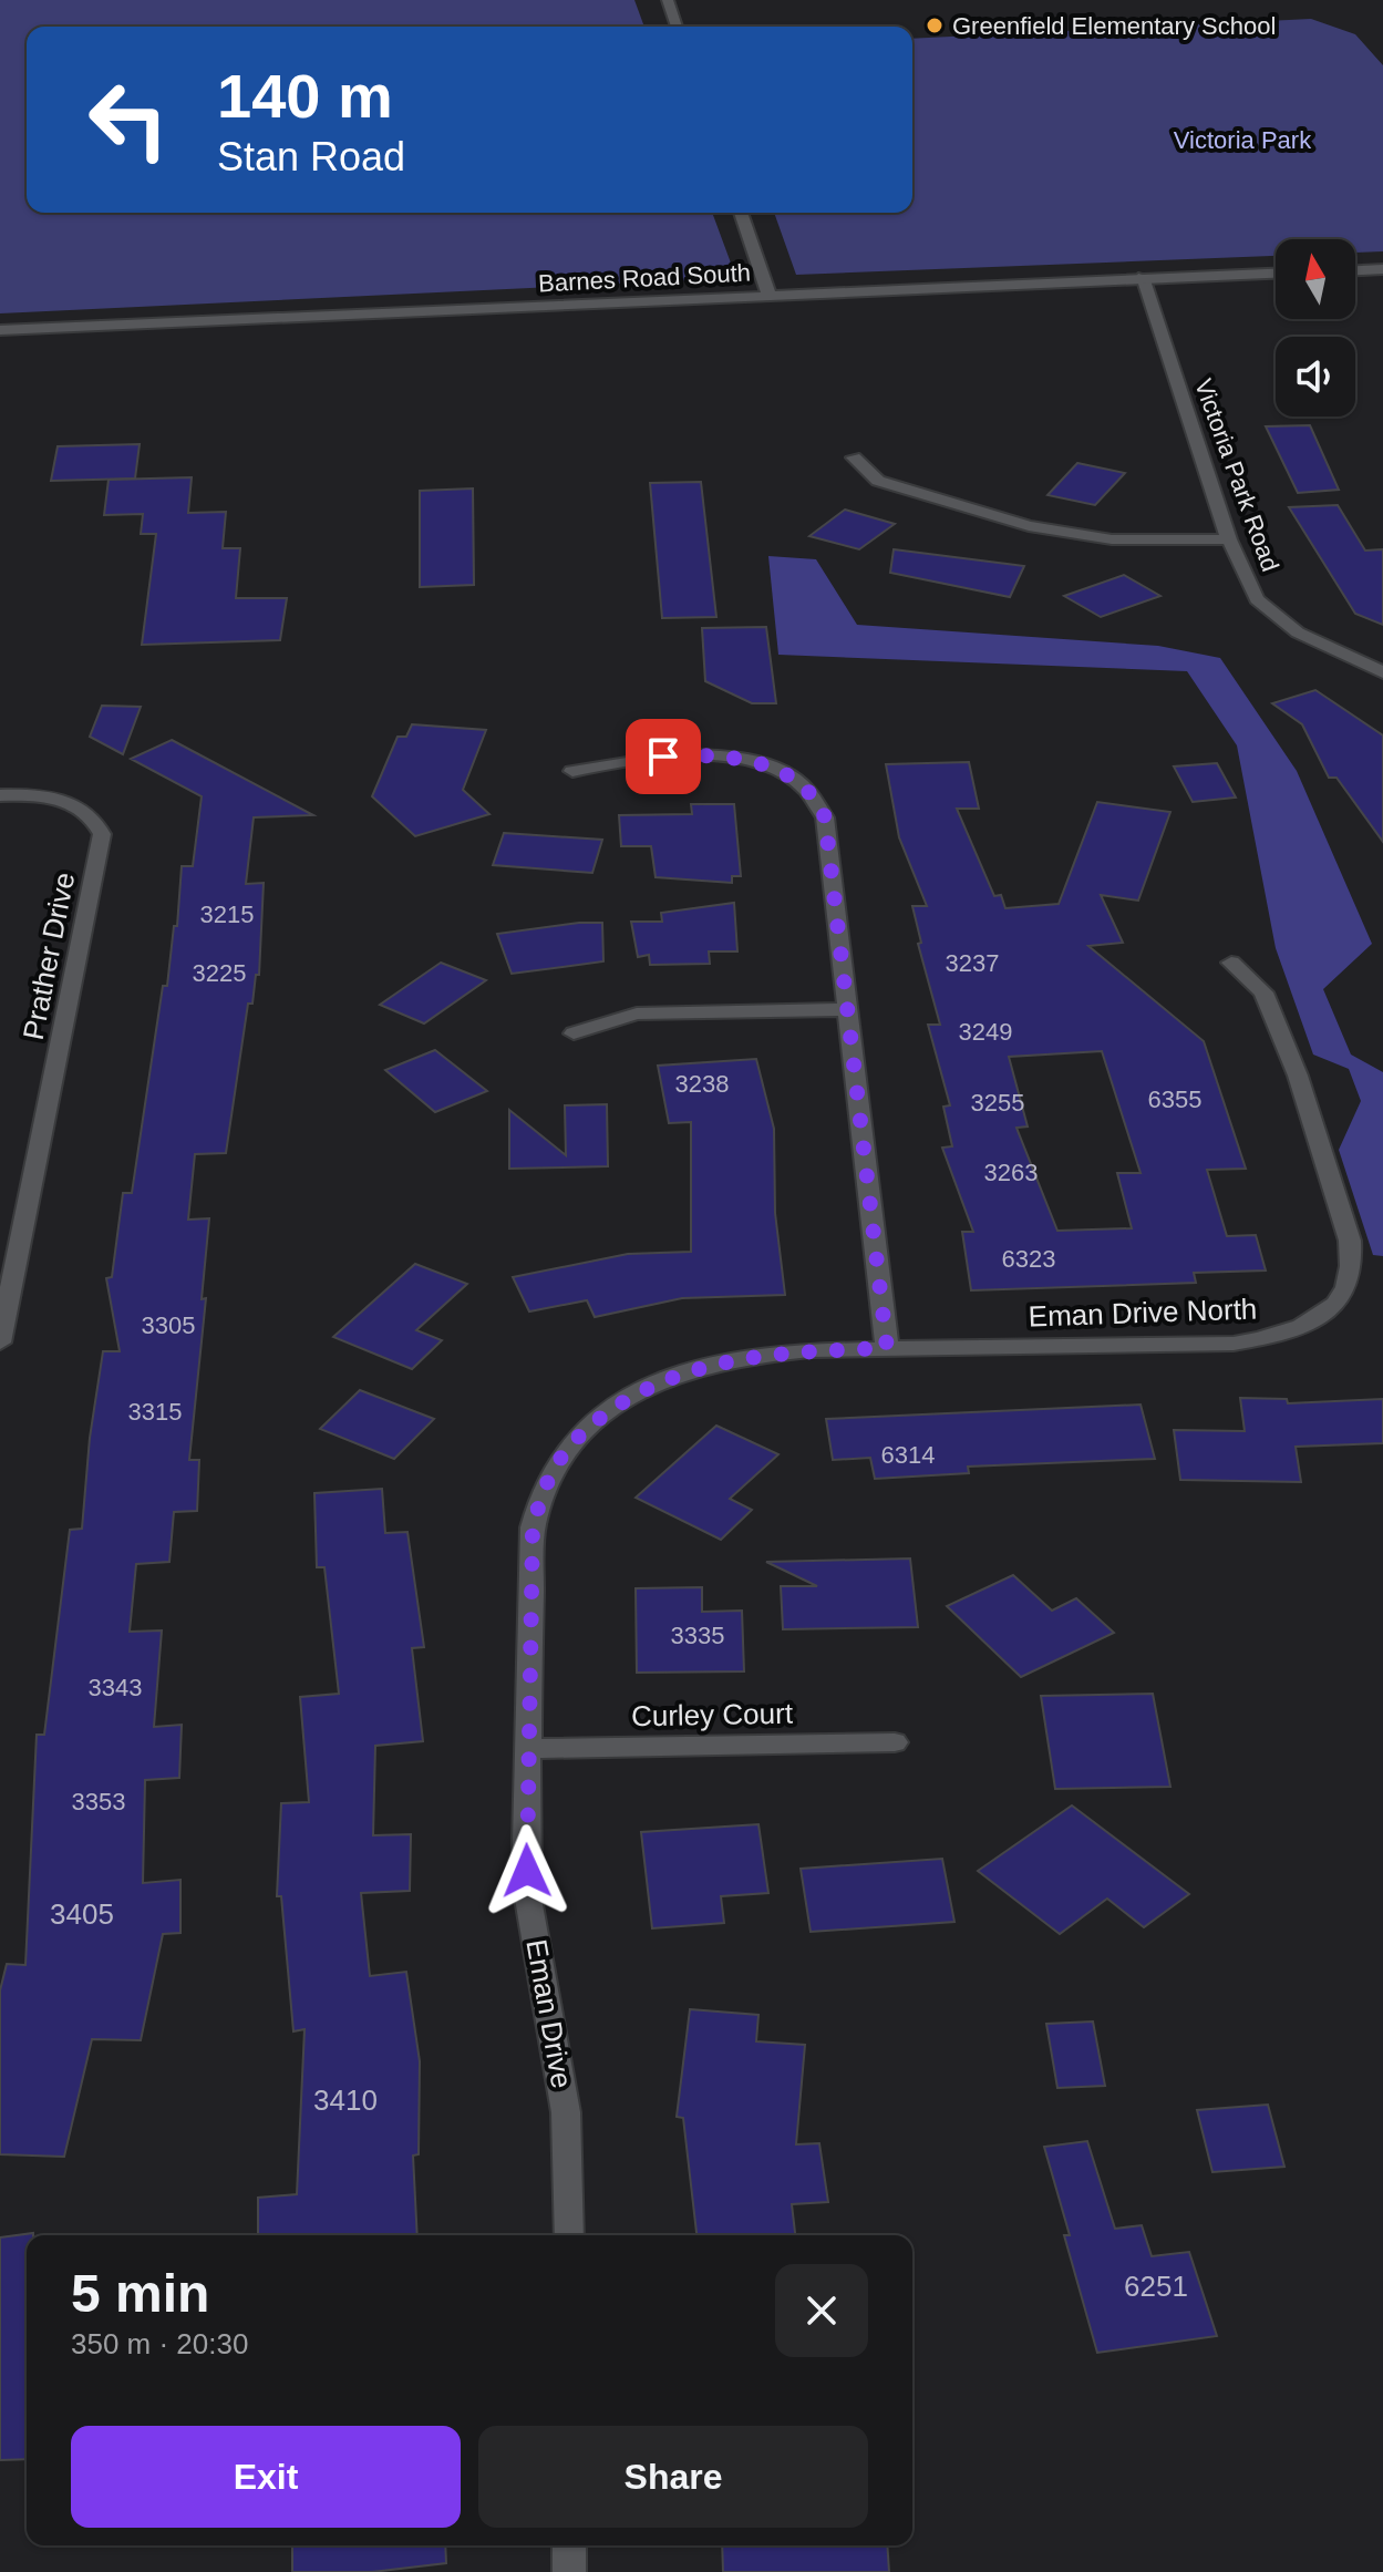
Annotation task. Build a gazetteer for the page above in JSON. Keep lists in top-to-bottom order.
{
  "streets": {
    "street": [
      "Barnes Road South",
      "Victoria Park Road",
      "Prather Drive",
      "Eman Drive North",
      "Curley Court",
      "Eman Drive"
    ]
  },
  "crossings": [
    ["Barnes Road South", "Victoria Park Road"],
    ["Eman Drive North", "Eman Drive"],
    ["Curley Court", "Eman Drive"]
  ],
  "parks": ["Victoria Park"],
  "places": ["Greenfield Elementary School"],
  "house_numbers": [
    "3215",
    "3237",
    "3225",
    "3249",
    "3238",
    "6355",
    "3255",
    "3263",
    "6323",
    "3305",
    "3315",
    "6314",
    "3335",
    "3343",
    "3353",
    "3405",
    "3410",
    "6251"
  ],
  "north": "top",
  "page": {
    "turn": ["140 m", "Stan Road"],
    "heading": ["5 min", "350 m · 20:30"],
    "buttons": ["Exit", "Share"]
  }
}
